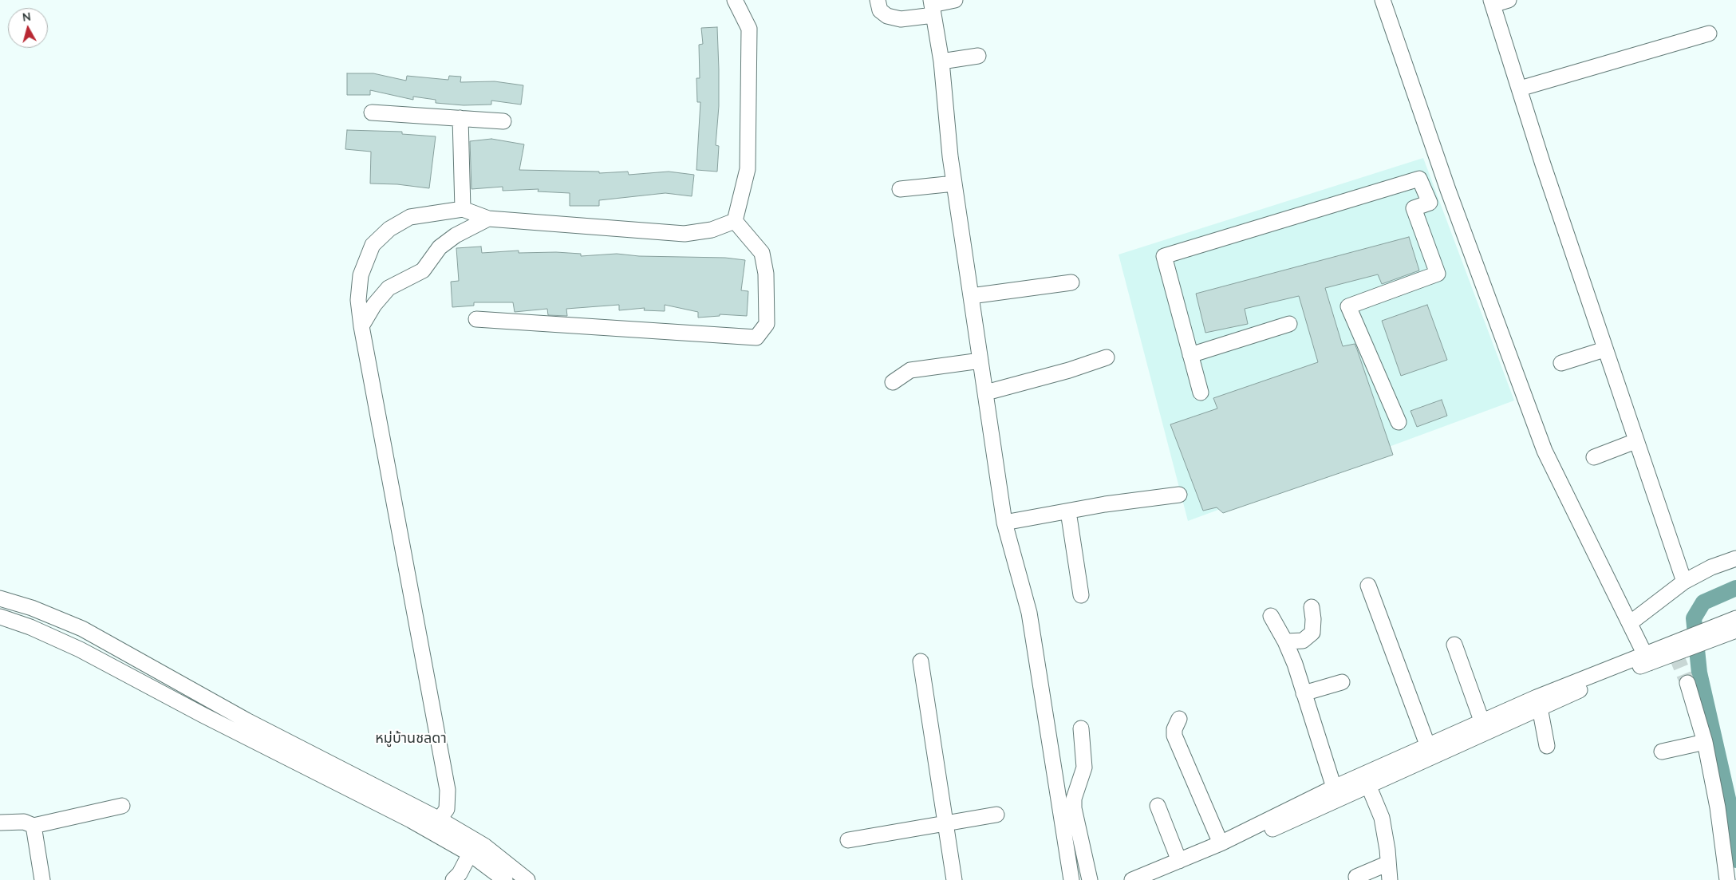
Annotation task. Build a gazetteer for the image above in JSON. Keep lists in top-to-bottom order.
{
  "districts": ["หมู่บ้านชลดา"],
  "north": "top"
}
